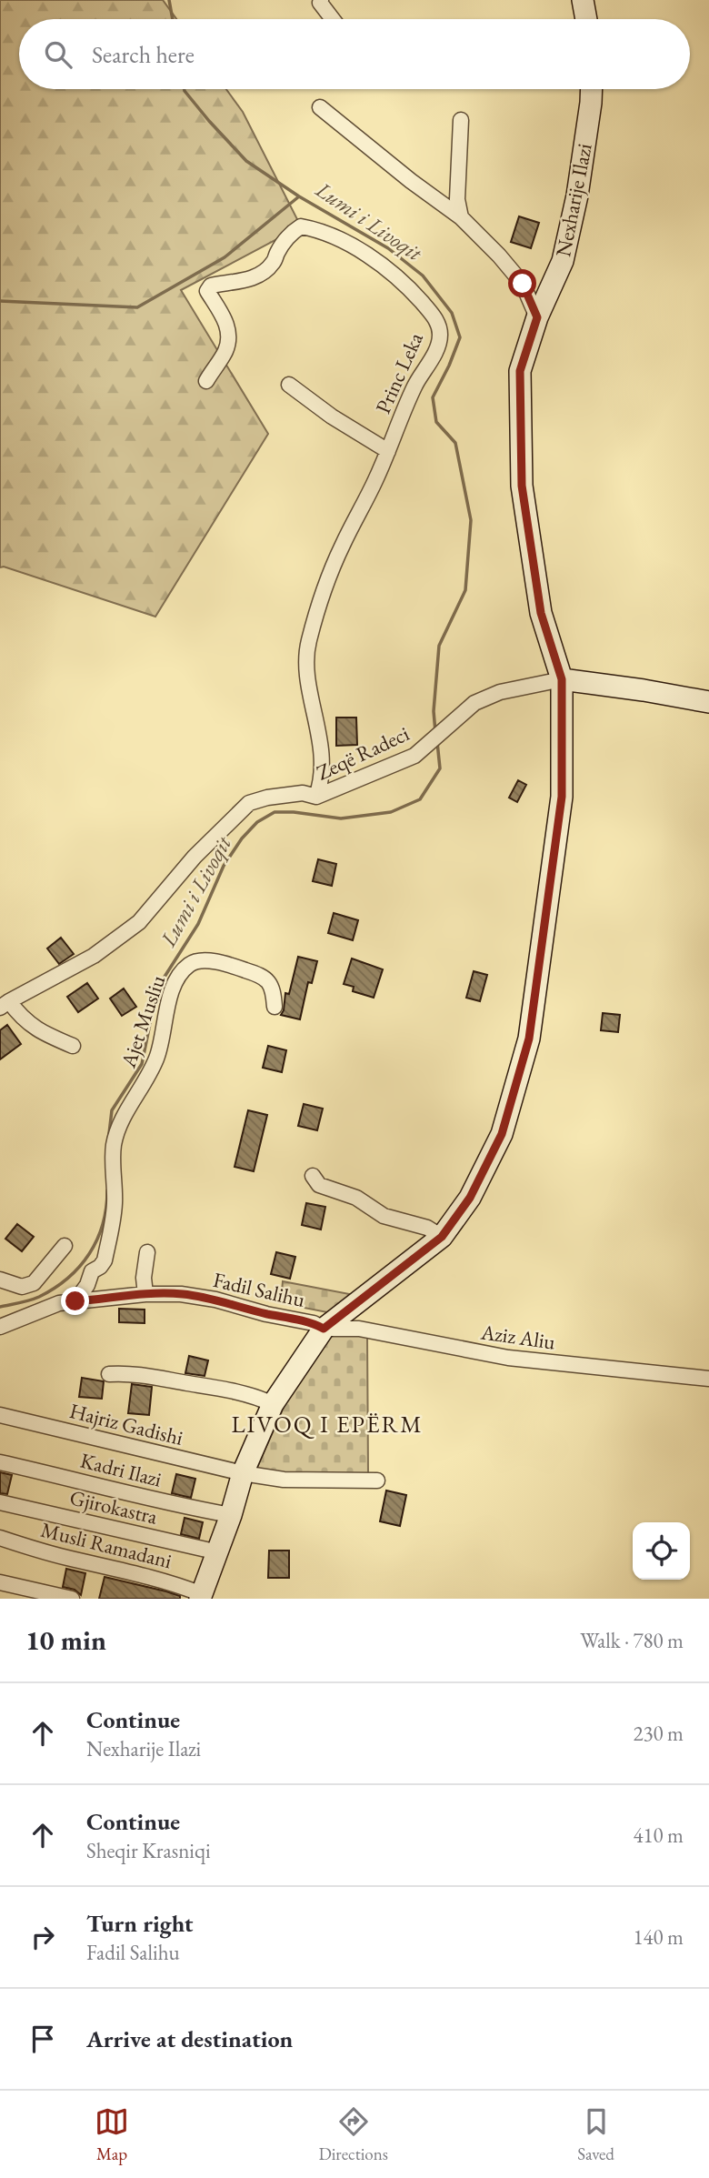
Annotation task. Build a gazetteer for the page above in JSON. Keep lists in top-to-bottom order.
{
  "streets": {
    "street": [
      "Nexharije Ilazi",
      "Princ Leka",
      "Zeqë Radeci",
      "Ajet Musliu",
      "Fadil Salihu",
      "Aziz Aliu",
      "Hajriz Gadishi",
      "Kadri Ilazi",
      "Gjirokastra",
      "Musli Ramadani"
    ]
  },
  "crossings": [
    ["Nexharije Ilazi", "Zeqë Radeci"],
    ["Nexharije Ilazi", "Fadil Salihu"],
    ["Nexharije Ilazi", "Aziz Aliu"],
    ["Nexharije Ilazi", "Hajriz Gadishi"],
    ["Nexharije Ilazi", "Kadri Ilazi"],
    ["Nexharije Ilazi", "Gjirokastra"],
    ["Nexharije Ilazi", "Musli Ramadani"],
    ["Princ Leka", "Zeqë Radeci"],
    ["Ajet Musliu", "Fadil Salihu"],
    ["Fadil Salihu", "Aziz Aliu"]
  ],
  "districts": ["LIVOQ I EPËRM"],
  "water": ["Lumi i Livoqit"],
  "page": {
    "search": "Search here",
    "heading": ["10 min", "Walk · 780 m"],
    "list": [
      ["Continue", "Nexharije Ilazi", "230 m"],
      ["Continue", "Sheqir Krasniqi", "410 m"],
      ["Turn right", "Fadil Salihu", "140 m"],
      "Arrive at destination"
    ],
    "nav": ["Map", "Directions", "Saved"]
  }
}
